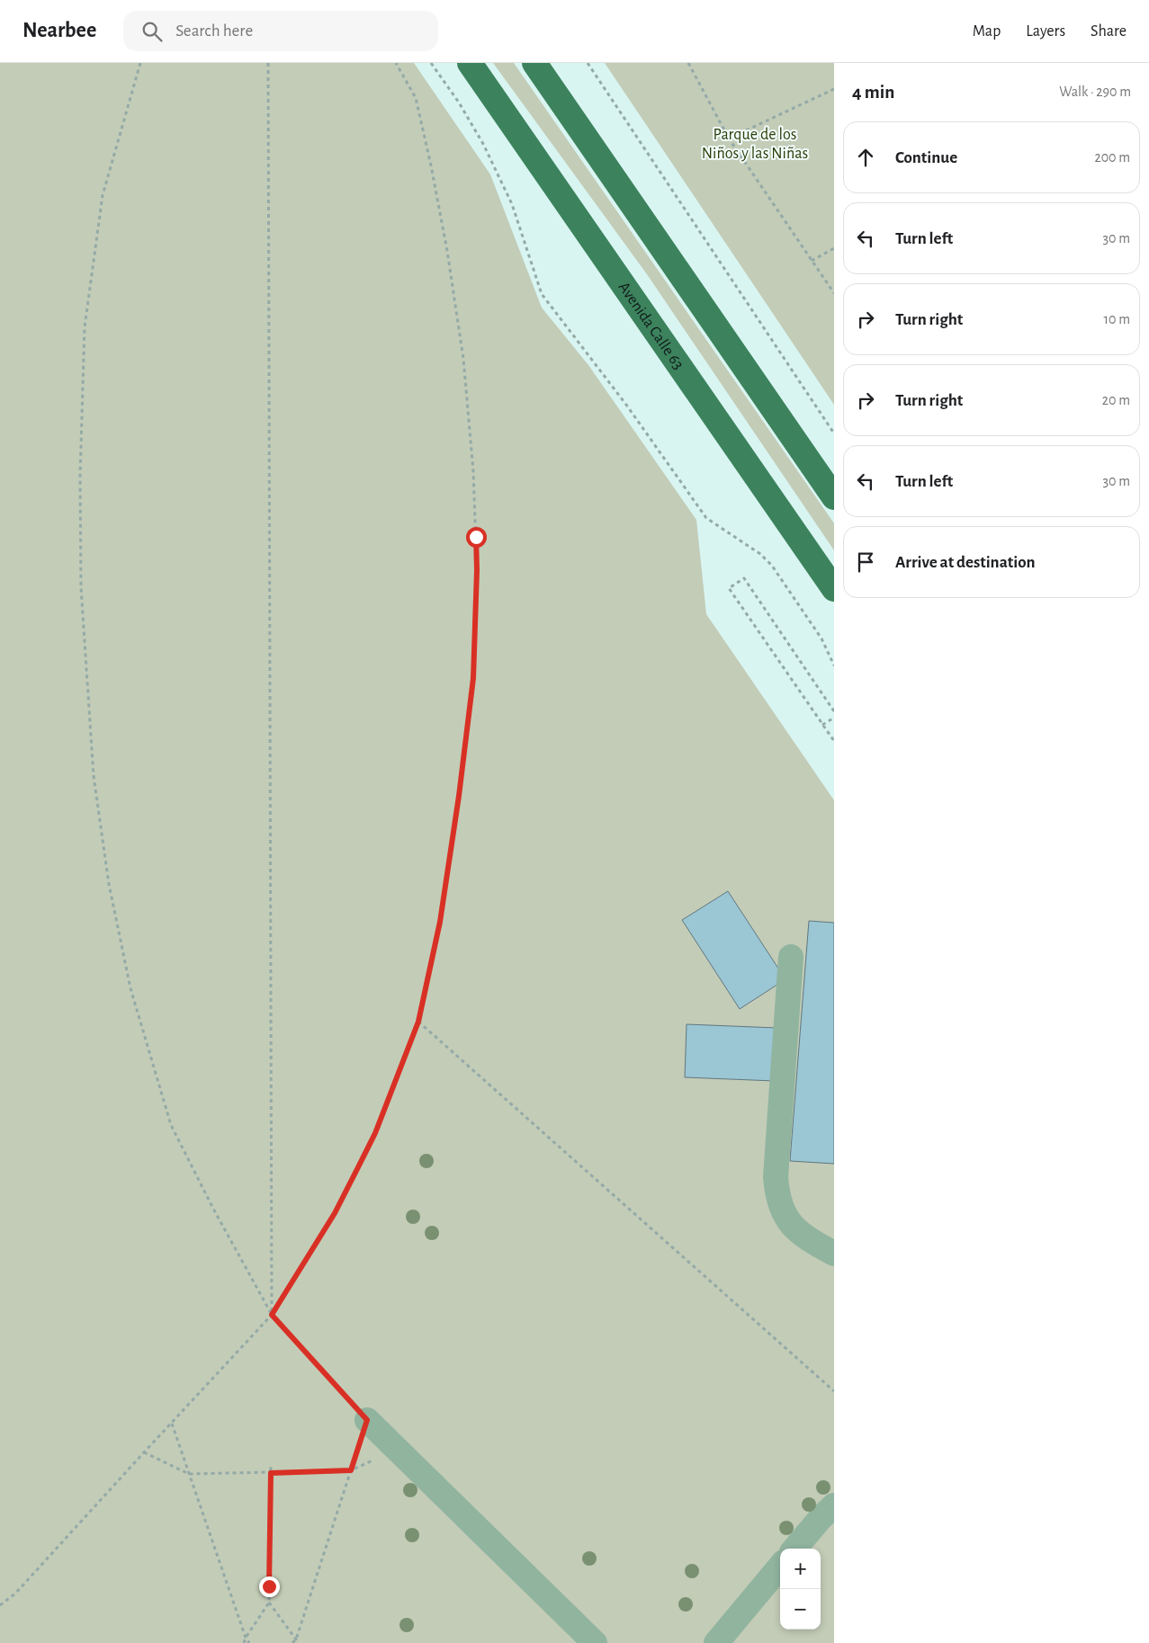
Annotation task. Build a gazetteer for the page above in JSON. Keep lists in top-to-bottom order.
{
  "streets": {
    "main road": ["Avenida Calle 63"]
  },
  "parks": ["Parque de los Niños y las Niñas"],
  "page": {
    "header": "Nearbee",
    "search": "Search here",
    "nav": ["Map", "Layers", "Share"],
    "heading": ["4 min", "Walk · 290 m"],
    "list": [
      ["Continue", "200 m"],
      ["Turn left", "30 m"],
      ["Turn right", "10 m"],
      ["Turn right", "20 m"],
      ["Turn left", "30 m"],
      "Arrive at destination"
    ],
    "map_buttons": ["+", "−"]
  }
}
